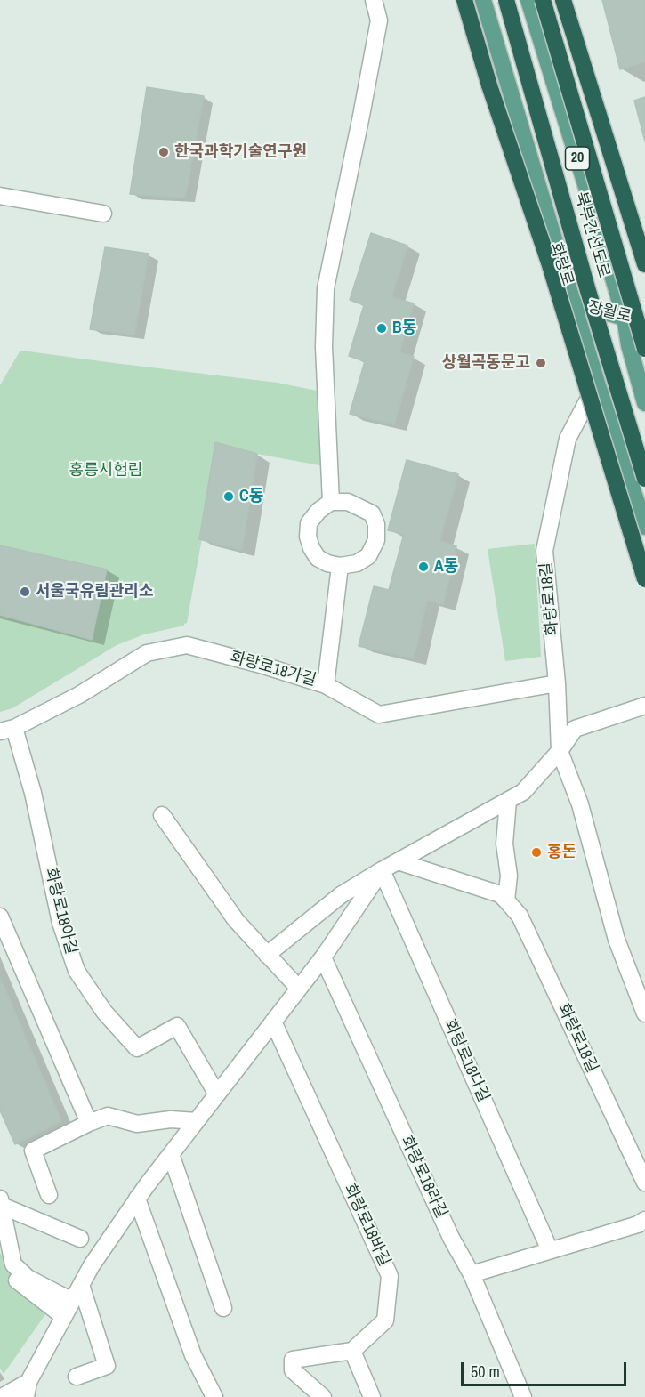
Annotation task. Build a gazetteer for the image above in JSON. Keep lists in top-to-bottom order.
{
  "streets": {
    "highway": ["북부간선도로"],
    "main road": ["20", "화랑로", "장월로"],
    "street": [
      "화랑로18길",
      "화랑로18가길",
      "화랑로18아길",
      "화랑로18다길",
      "화랑로18라길",
      "화랑로18바길"
    ]
  },
  "crossings": [
    ["20", "장월로"],
    ["화랑로", "장월로"],
    ["화랑로", "화랑로18길"],
    ["화랑로18길", "화랑로18가길"],
    ["화랑로18가길", "화랑로18아길"]
  ],
  "parks": ["홍릉시험림"],
  "places": [
    "한국과학기술연구원",
    "B동",
    "상월곡동문고",
    "C동",
    "A동",
    "서울국유림관리소",
    "홍돈"
  ],
  "scale_bar": "50 m"
}
